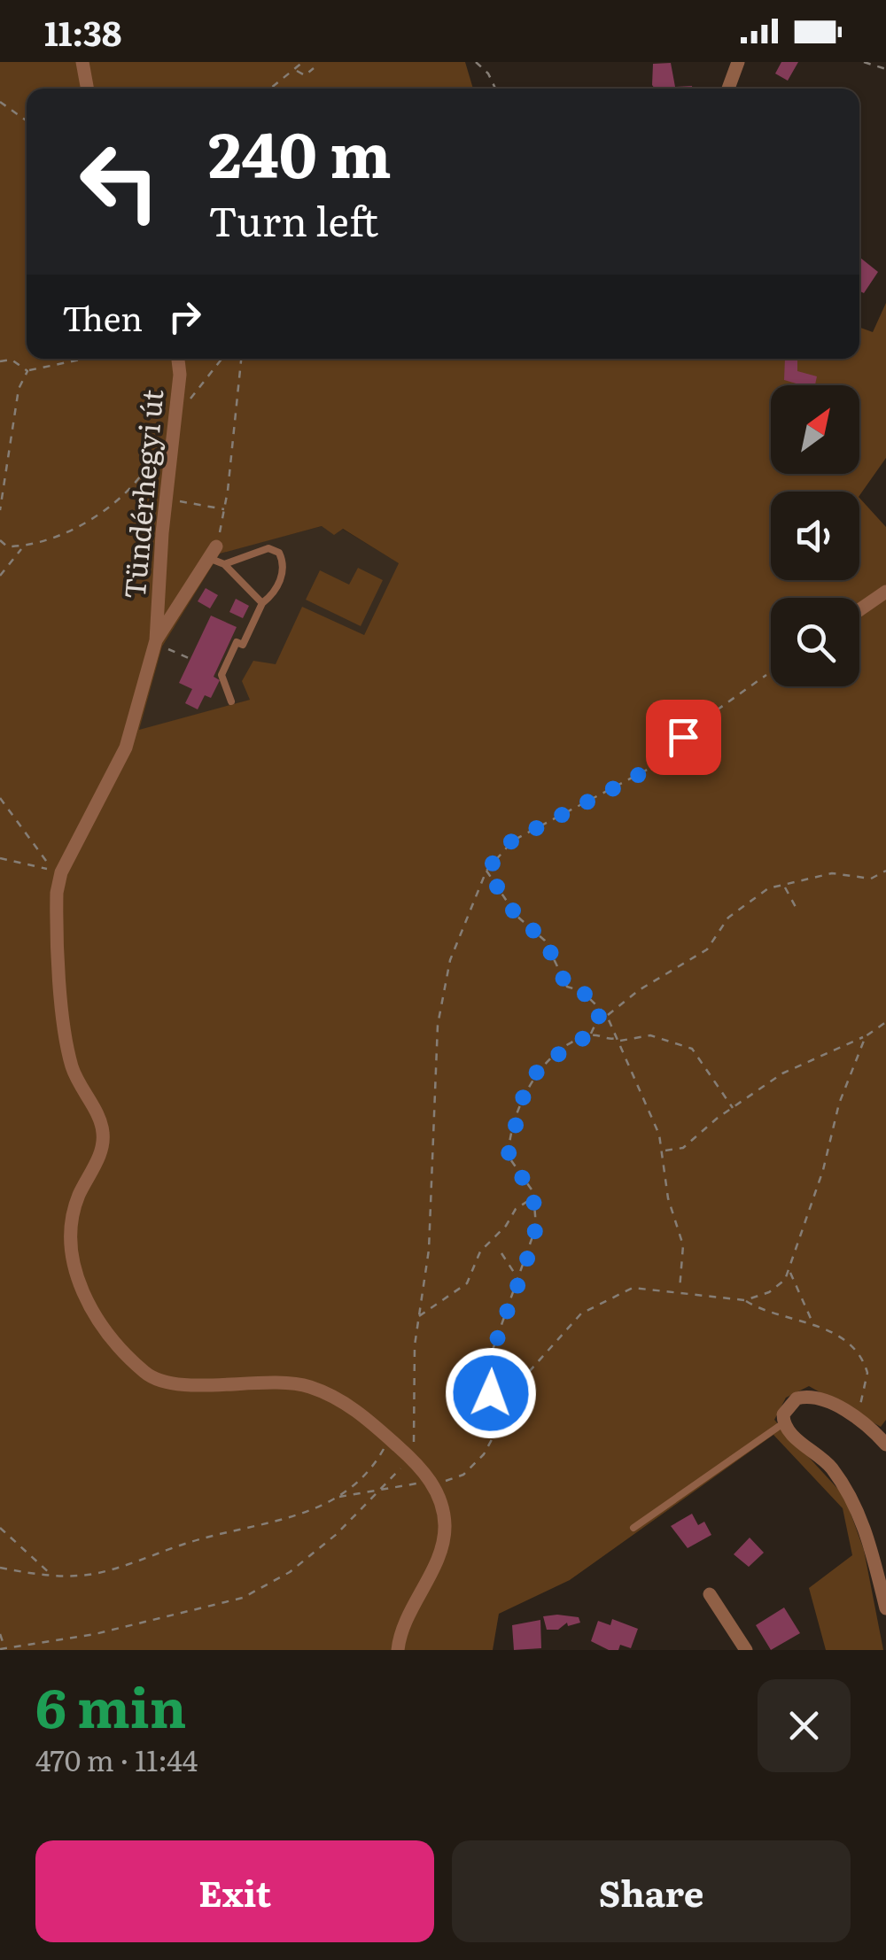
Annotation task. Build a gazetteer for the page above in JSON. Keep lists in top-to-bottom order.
{
  "streets": {
    "street": ["Tündérhegyi út"]
  },
  "north": "top right",
  "page": {
    "status": "11:38",
    "turn": ["240 m", "Turn left"],
    "then": "Then",
    "heading": ["6 min", "470 m · 11:44"],
    "buttons": ["Exit", "Share"]
  }
}
